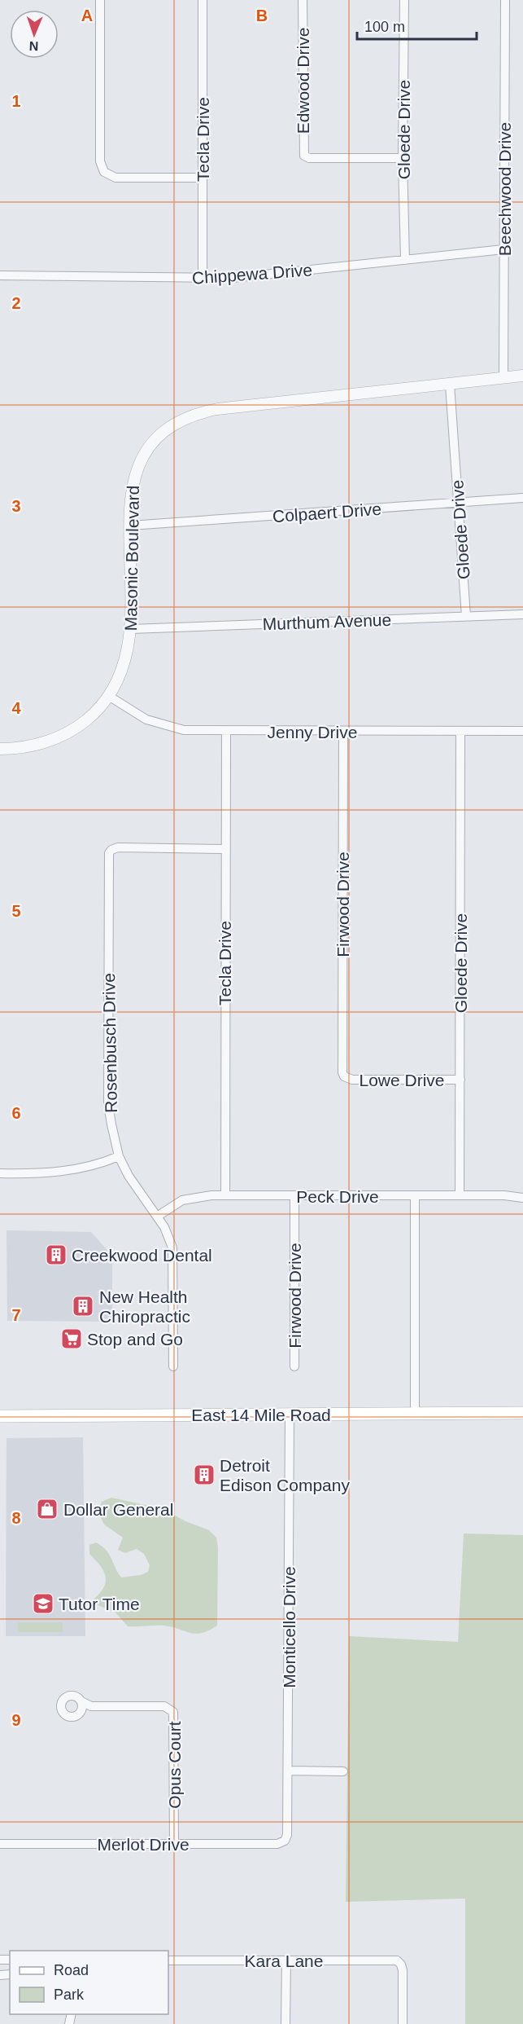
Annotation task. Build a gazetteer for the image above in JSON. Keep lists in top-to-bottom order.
{
  "streets": {
    "main road": ["East 14 Mile Road"],
    "street": [
      "Edwood Drive",
      "Gloede Drive",
      "Tecla Drive",
      "Beechwood Drive",
      "Chippewa Drive",
      "Colpaert Drive",
      "Masonic Boulevard",
      "Murthum Avenue",
      "Jenny Drive",
      "Firwood Drive",
      "Rosenbusch Drive",
      "Lowe Drive",
      "Peck Drive",
      "Monticello Drive",
      "Opus Court",
      "Merlot Drive",
      "Kara Lane"
    ]
  },
  "crossings": [
    ["Edwood Drive", "Gloede Drive"],
    ["Gloede Drive", "Chippewa Drive"],
    ["Gloede Drive", "Colpaert Drive"],
    ["Gloede Drive", "Masonic Boulevard"],
    ["Gloede Drive", "Murthum Avenue"],
    ["Gloede Drive", "Jenny Drive"],
    ["Gloede Drive", "Lowe Drive"],
    ["Gloede Drive", "Peck Drive"],
    ["Tecla Drive", "Chippewa Drive"],
    ["Tecla Drive", "Jenny Drive"],
    ["Tecla Drive", "Rosenbusch Drive"],
    ["Tecla Drive", "Peck Drive"],
    ["Beechwood Drive", "Chippewa Drive"],
    ["Beechwood Drive", "Masonic Boulevard"],
    ["Colpaert Drive", "Masonic Boulevard"],
    ["Masonic Boulevard", "Murthum Avenue"],
    ["Masonic Boulevard", "Jenny Drive"],
    ["Jenny Drive", "Firwood Drive"],
    ["Firwood Drive", "Lowe Drive"],
    ["Firwood Drive", "Peck Drive"],
    ["Rosenbusch Drive", "Peck Drive"],
    ["East 14 Mile Road", "Monticello Drive"],
    ["Monticello Drive", "Merlot Drive"],
    ["Opus Court", "Merlot Drive"]
  ],
  "places": {
    "building": ["Creekwood Dental", "New Health Chiropractic", "Detroit Edison Company"],
    "supermarket": ["Stop and Go"],
    "shop": ["Dollar General"],
    "school or university": ["Tutor Time"]
  },
  "legend": ["Road", "Park"],
  "scale_bar": "100 m",
  "north": "bottom",
  "grid": {
    "columns": ["A", "B"],
    "rows": [
      "1",
      "2",
      "3",
      "4",
      "5",
      "6",
      "7",
      "8",
      "9"
    ]
  }
}
